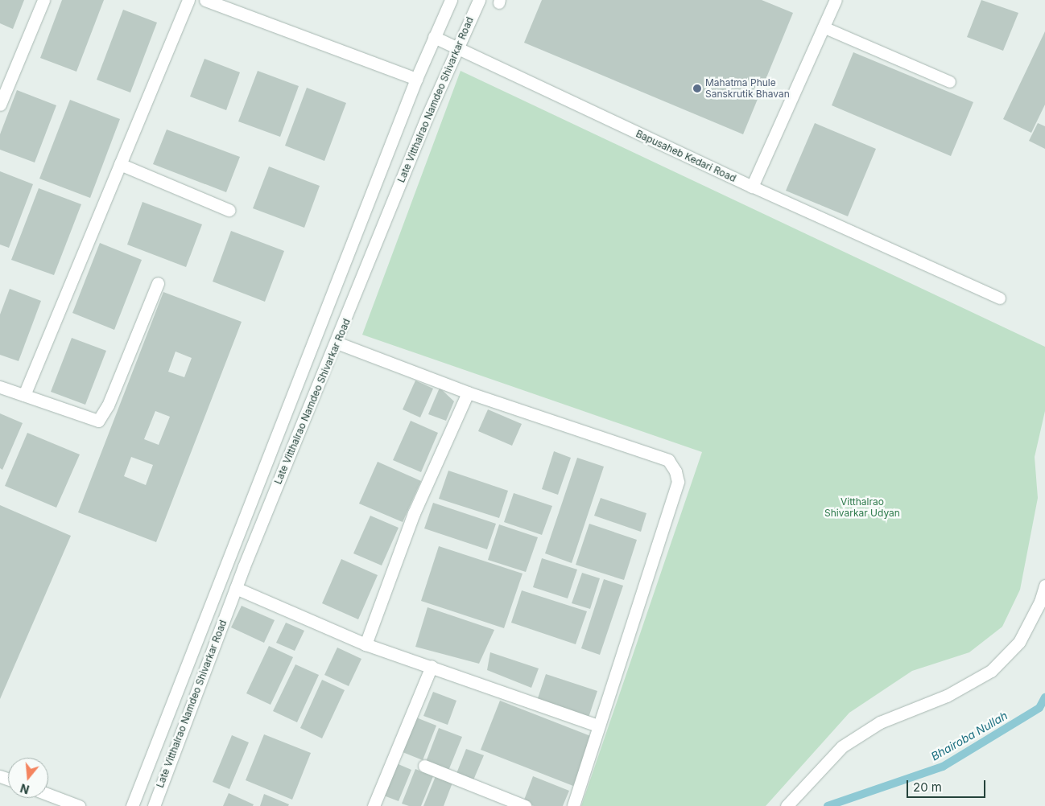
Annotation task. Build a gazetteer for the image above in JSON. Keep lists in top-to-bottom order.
{
  "streets": {
    "street": ["Late Vitthalrao Namdeo Shivarkar Road", "Bapusaheb Kedari Road"]
  },
  "crossings": [
    ["Late Vitthalrao Namdeo Shivarkar Road", "Bapusaheb Kedari Road"]
  ],
  "water": ["Bhairoba Nullah"],
  "parks": ["Vitthalrao Shivarkar Udyan"],
  "places": ["Mahatma Phule Sanskrutik Bhavan"],
  "scale_bar": "20 m",
  "north": "bottom"
}
